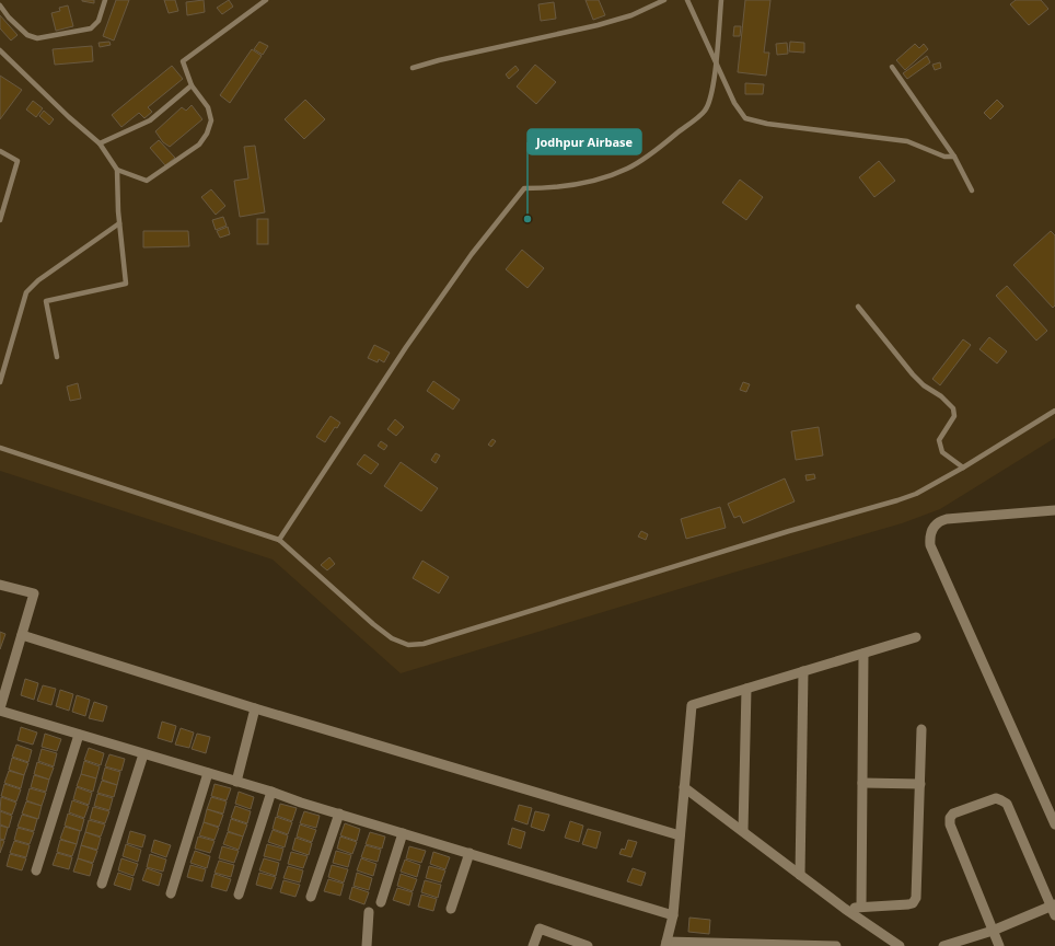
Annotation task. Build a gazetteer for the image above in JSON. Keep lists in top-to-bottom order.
{
  "places": ["Jodhpur Airbase"]
}
